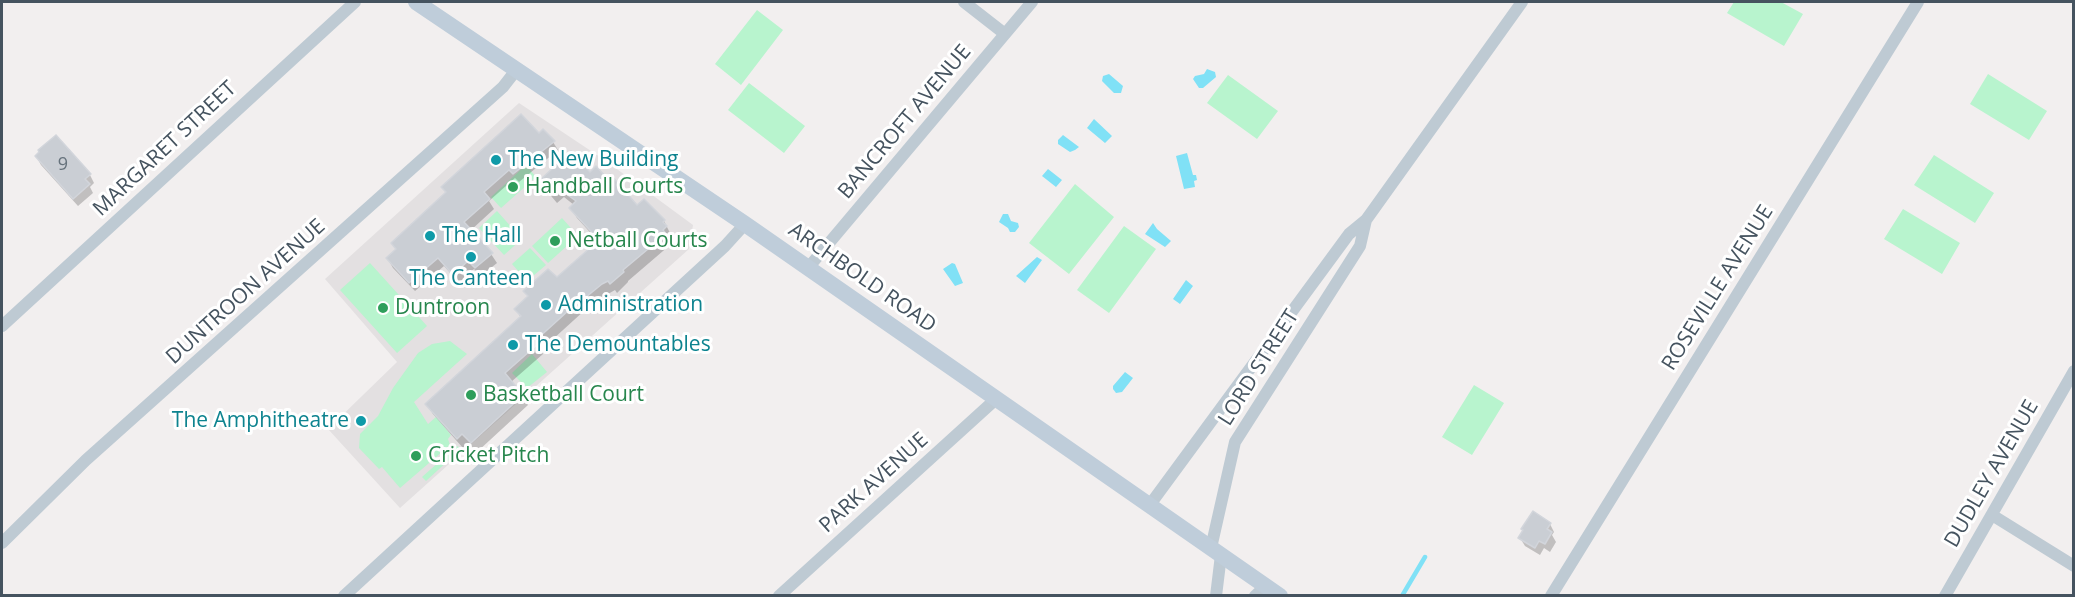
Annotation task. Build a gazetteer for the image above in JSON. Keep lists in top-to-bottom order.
{
  "streets": {
    "main road": ["ARCHBOLD ROAD"],
    "street": [
      "BANCROFT AVENUE",
      "MARGARET STREET",
      "ROSEVILLE AVENUE",
      "DUNTROON AVENUE",
      "LORD STREET",
      "DUDLEY AVENUE",
      "PARK AVENUE"
    ]
  },
  "crossings": [
    ["BANCROFT AVENUE", "ARCHBOLD ROAD"],
    ["ARCHBOLD ROAD", "DUNTROON AVENUE"],
    ["ARCHBOLD ROAD", "LORD STREET"],
    ["ARCHBOLD ROAD", "PARK AVENUE"]
  ],
  "places": [
    "The New Building",
    "Handball Courts",
    "The Hall",
    "Netball Courts",
    "The Canteen",
    "Administration",
    "Duntroon",
    "The Demountables",
    "Basketball Court",
    "The Amphitheatre",
    "Cricket Pitch"
  ],
  "house_numbers": ["9"]
}
